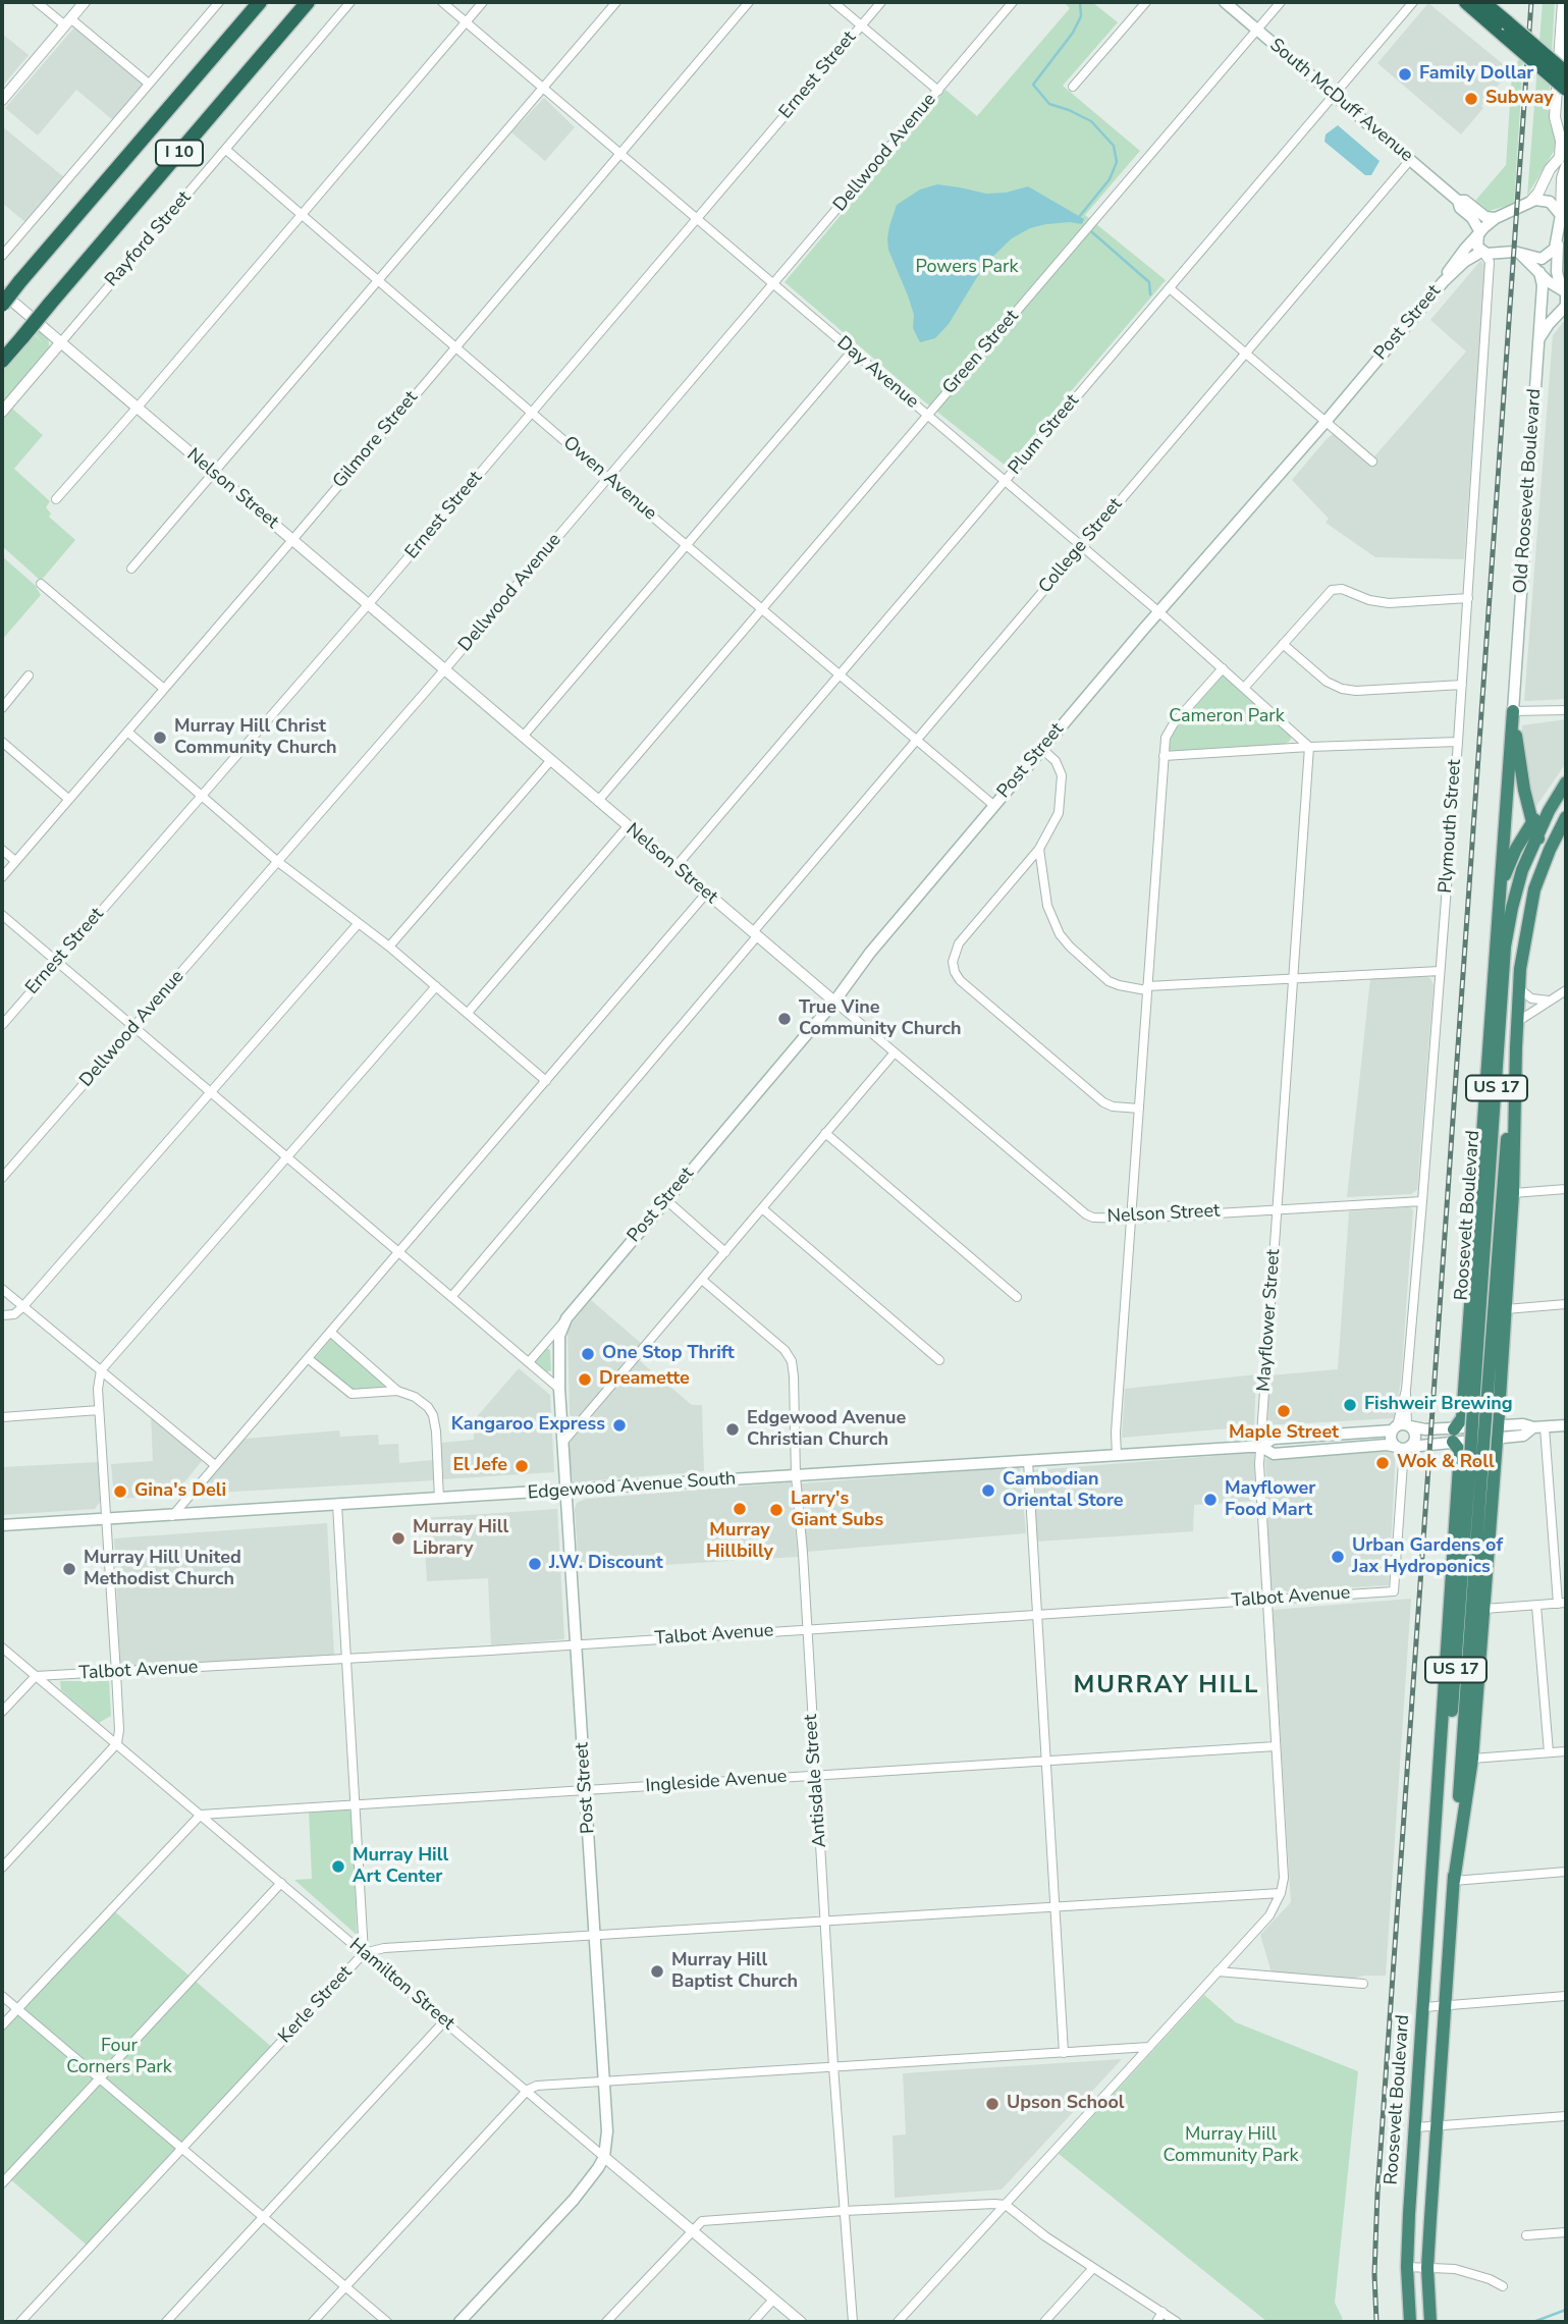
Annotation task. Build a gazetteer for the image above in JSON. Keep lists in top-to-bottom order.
{
  "streets": {
    "highway": ["I 10", "US 17", "Roosevelt Boulevard"],
    "main road": [
      "South McDuff Avenue",
      "Post Street",
      "Old Roosevelt Boulevard",
      "Edgewood Avenue South"
    ],
    "street": [
      "Ernest Street",
      "Dellwood Avenue",
      "Rayford Street",
      "Green Street",
      "Day Avenue",
      "Plum Street",
      "Gilmore Street",
      "Owen Avenue",
      "Nelson Street",
      "College Street",
      "Plymouth Street",
      "Mayflower Street",
      "Talbot Avenue",
      "Antisdale Street",
      "Ingleside Avenue",
      "Hamilton Street",
      "Kerle Street"
    ]
  },
  "crossings": [
    ["Ernest Street", "Day Avenue"],
    ["Ernest Street", "Owen Avenue"],
    ["Ernest Street", "Nelson Street"],
    ["South McDuff Avenue", "Post Street"],
    ["South McDuff Avenue", "Green Street"],
    ["South McDuff Avenue", "Plum Street"],
    ["South McDuff Avenue", "College Street"],
    ["Dellwood Avenue", "Day Avenue"],
    ["Dellwood Avenue", "Owen Avenue"],
    ["Dellwood Avenue", "Nelson Street"],
    ["Rayford Street", "Owen Avenue"],
    ["Rayford Street", "Nelson Street"],
    ["Post Street", "Day Avenue"],
    ["Post Street", "Owen Avenue"],
    ["Post Street", "Nelson Street"],
    ["Post Street", "Plymouth Street"],
    ["Post Street", "Edgewood Avenue South"],
    ["Post Street", "Talbot Avenue"],
    ["Post Street", "Ingleside Avenue"],
    ["Post Street", "Hamilton Street"],
    ["Green Street", "Day Avenue"],
    ["Green Street", "Owen Avenue"],
    ["Green Street", "Nelson Street"],
    ["Day Avenue", "Plum Street"],
    ["Day Avenue", "Gilmore Street"],
    ["Day Avenue", "College Street"],
    ["Day Avenue", "Mayflower Street"],
    ["Plum Street", "Owen Avenue"],
    ["Plum Street", "Nelson Street"],
    ["Gilmore Street", "Owen Avenue"],
    ["Gilmore Street", "Nelson Street"],
    ["Owen Avenue", "College Street"],
    ["Nelson Street", "College Street"],
    ["Nelson Street", "Plymouth Street"],
    ["Nelson Street", "Mayflower Street"],
    ["Plymouth Street", "Edgewood Avenue South"],
    ["US 17", "Roosevelt Boulevard"],
    ["Mayflower Street", "Edgewood Avenue South"],
    ["Mayflower Street", "Talbot Avenue"],
    ["Mayflower Street", "Ingleside Avenue"],
    ["Edgewood Avenue South", "Talbot Avenue"],
    ["Edgewood Avenue South", "Antisdale Street"],
    ["Edgewood Avenue South", "Kerle Street"],
    ["Talbot Avenue", "Antisdale Street"],
    ["Talbot Avenue", "Hamilton Street"],
    ["Talbot Avenue", "Kerle Street"],
    ["Antisdale Street", "Ingleside Avenue"],
    ["Ingleside Avenue", "Hamilton Street"],
    ["Ingleside Avenue", "Kerle Street"],
    ["Hamilton Street", "Kerle Street"]
  ],
  "districts": ["MURRAY HILL"],
  "parks": [
    "Powers Park",
    "Cameron Park",
    "Four Corners Park",
    "Murray Hill Community Park"
  ],
  "places": [
    "Family Dollar",
    "Subway",
    "Murray Hill Christ Community Church",
    "True Vine Community Church",
    "One Stop Thrift",
    "Dreamette",
    "Fishweir Brewing",
    "Maple Street",
    "Kangaroo Express",
    "Edgewood Avenue Christian Church",
    "Wok & Roll",
    "El Jefe",
    "Cambodian Oriental Store",
    "Gina's Deli",
    "Mayflower Food Mart",
    "Murray Hillbilly",
    "Larry's Giant Subs",
    "Murray Hill Library",
    "Urban Gardens of Jax Hydroponics",
    "J.W. Discount",
    "Murray Hill United Methodist Church",
    "Murray Hill Art Center",
    "Murray Hill Baptist Church",
    "Upson School"
  ]
}
